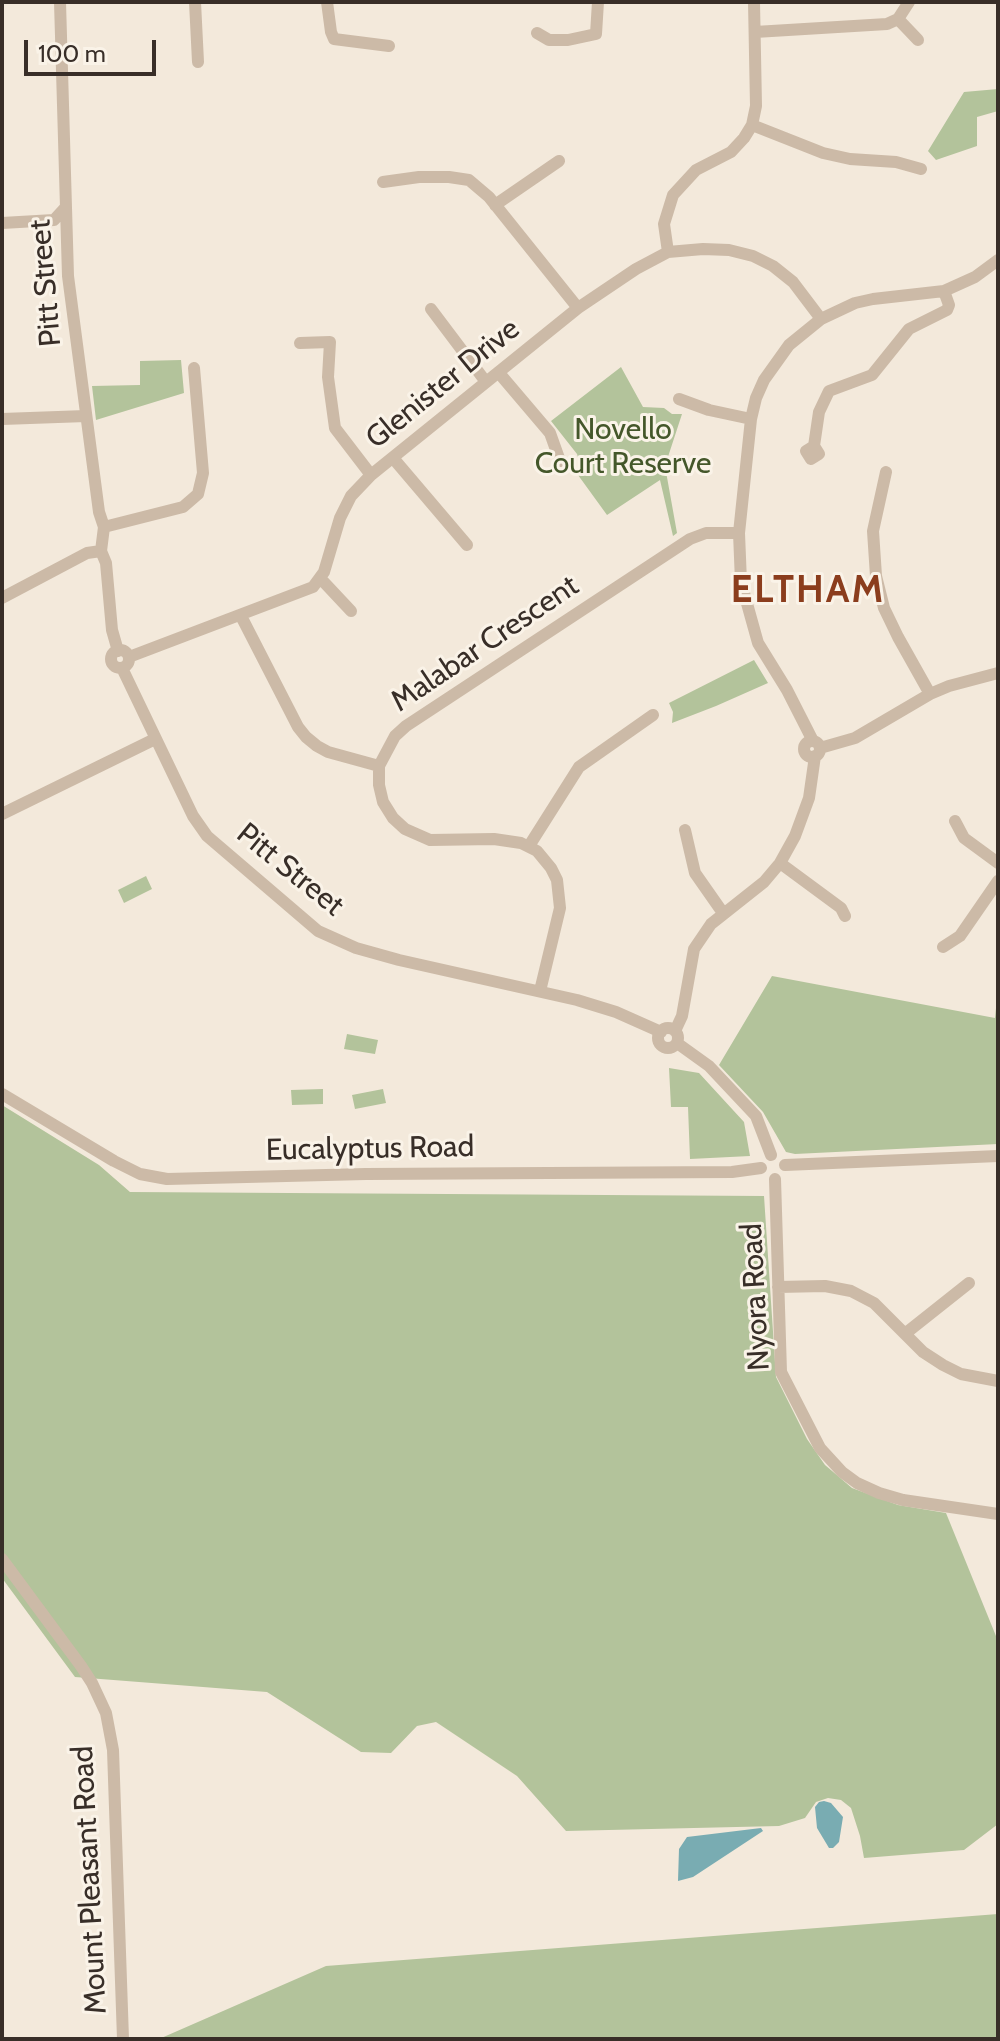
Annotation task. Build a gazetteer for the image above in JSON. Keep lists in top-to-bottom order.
{
  "streets": {
    "street": [
      "Pitt Street",
      "Glenister Drive",
      "Malabar Crescent",
      "Eucalyptus Road",
      "Nyora Road",
      "Mount Pleasant Road"
    ]
  },
  "crossings": [
    ["Eucalyptus Road", "Nyora Road"]
  ],
  "districts": ["ELTHAM"],
  "parks": ["Novello Court Reserve"],
  "scale_bar": "100 m"
}
